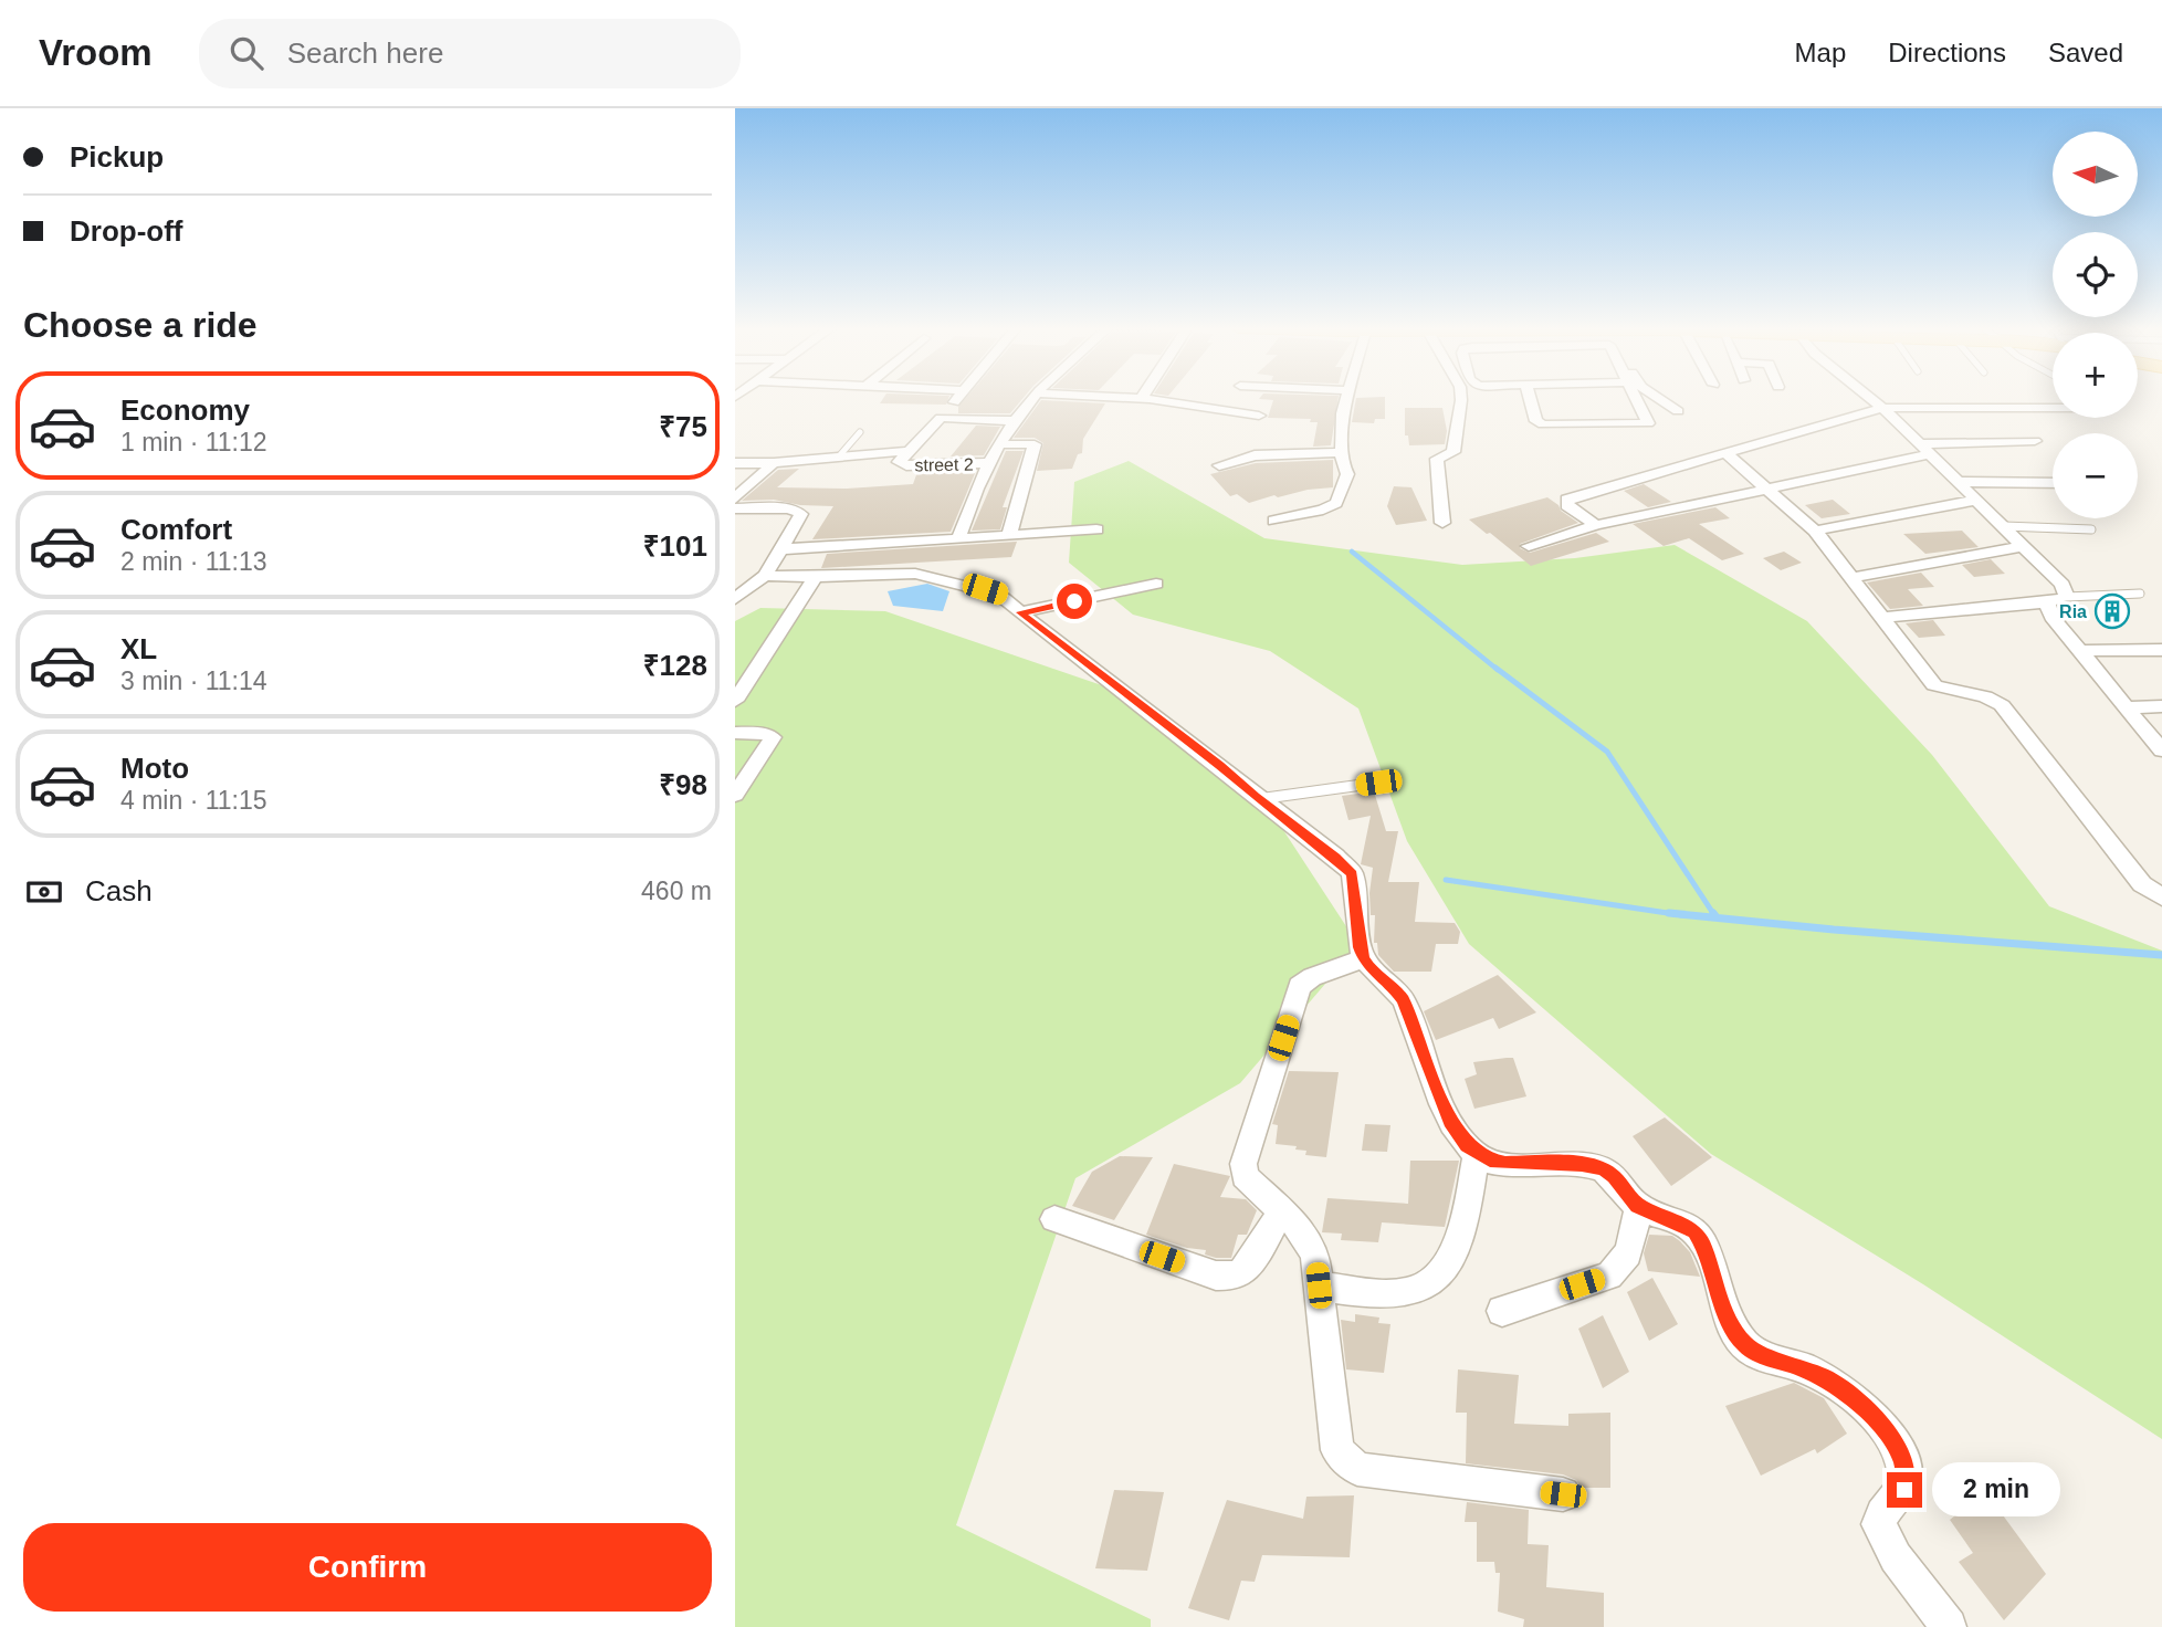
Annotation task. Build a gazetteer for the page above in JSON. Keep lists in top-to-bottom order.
{
  "streets": {
    "street": ["street 2"]
  },
  "places": {
    "building": ["Ria"]
  },
  "north": "left",
  "page": {
    "header": "Vroom",
    "search": "Search here",
    "nav": ["Map", "Directions", "Saved"],
    "banner": ["Pickup", "Drop-off"],
    "map_buttons": ["+", "−"],
    "heading": "Choose a ride",
    "list": [
      {
        "name": "Economy",
        "note": "1 min · 11:12",
        "value": "₹75"
      },
      {
        "name": "Comfort",
        "note": "2 min · 11:13",
        "value": "₹101"
      },
      {
        "name": "XL",
        "note": "3 min · 11:14",
        "value": "₹128"
      },
      {
        "name": "Moto",
        "note": "4 min · 11:15",
        "value": "₹98"
      }
    ],
    "pay": ["Cash", "460 m"],
    "bubble": "2 min",
    "buttons": "Confirm"
  }
}
